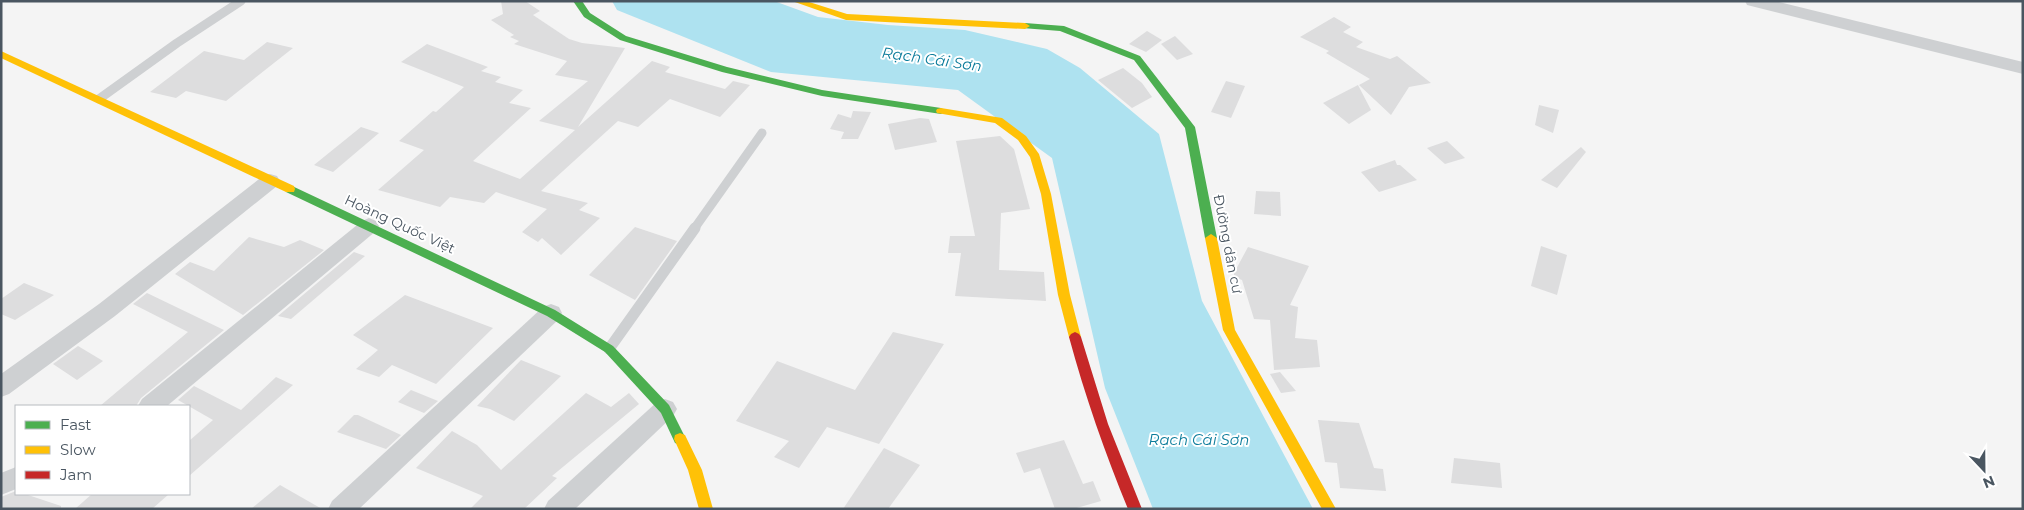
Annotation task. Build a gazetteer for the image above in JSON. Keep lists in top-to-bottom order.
{
  "streets": {
    "street": ["Hoàng Quốc Việt", "Đường dân cư"]
  },
  "water": ["Rạch Cái Sơn"],
  "legend": ["Fast", "Slow", "Jam"],
  "north": "bottom"
}
